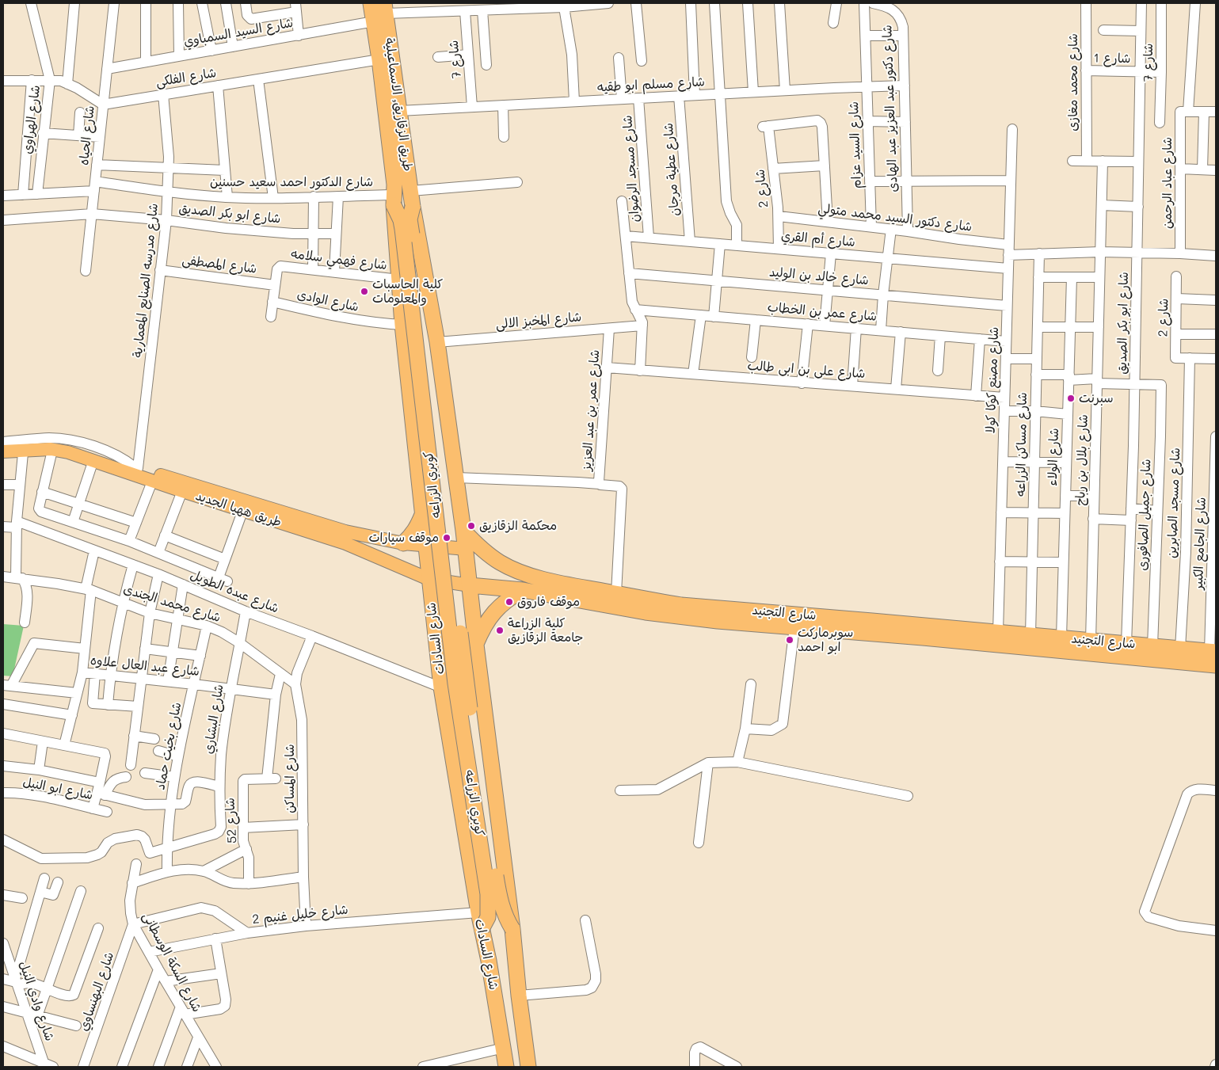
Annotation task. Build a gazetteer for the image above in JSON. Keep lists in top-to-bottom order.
{
  "streets": {
    "highway": [
      "طريق الزقازيق, الاسماعيلية",
      "كوبري الزراعه",
      "شارع التجنيد",
      "شارع السادات"
    ],
    "main road": ["طريق ههيا الجديد"],
    "street": [
      "شارع السيد السمباوي",
      "شارع 1",
      "شارع 7",
      "شارع الفلكى",
      "شارع محمد مغازى",
      "شارع مسلم ابو طقيه",
      "شارع دكتور عبد العزيز عبد الهادى",
      "شارع الهراوي",
      "شارع الحياه",
      "شارع السيد عزام",
      "شارع مسجد الرضوان",
      "شارع عطية مرجان",
      "شارع الدكتور احمد سعيد حسنين",
      "شارع عباد الرحمن",
      "شارع 2",
      "شارع ابو بكر الصديق",
      "شارع دكتور السيد محمد متولي",
      "شارع أم القري",
      "شارع فهمي سلامه",
      "شارع المصطفى",
      "شارع خالد بن الوليد",
      "شارع مدرسه الصنايع المعمارية",
      "شارع الوادى",
      "شارع عمر بن الخطاب",
      "شارع المخبز الالى",
      "شارع على بن ابى طالب",
      "شارع مصنع كوكا كولا",
      "شارع عمر بن عبد العزيز",
      "شارع مساكن الزراعه",
      "شارع الولاء",
      "شارع بلال بن رباح",
      "شارع مسجد الصابرين",
      "شارع جميل الصافورى",
      "شارع الجامع الكبير",
      "شارع عبده الطويل",
      "شارع محمد الجندى",
      "شارع عبد العال علاوه",
      "شارع البشاري",
      "شارع بخيت حماد",
      "شارع المساكن",
      "شارع ابو النيل",
      "شارع 52",
      "شارع خليل غنيم 2",
      "شارع السكة الوسطانى",
      "شارع البهنساوي",
      "شارع وادي النيل"
    ]
  },
  "crossings": [
    ["شارع السيد السمباوي", "شارع 7"],
    ["شارع السيد السمباوي", "طريق الزقازيق, الاسماعيلية"],
    ["شارع السيد السمباوي", "شارع الحياه"],
    ["شارع 1", "شارع 7"],
    ["شارع 1", "شارع محمد مغازى"],
    ["شارع 1", "شارع ابو بكر الصديق"],
    ["شارع 7", "شارع مسلم ابو طقيه"],
    ["شارع الفلكى", "طريق الزقازيق, الاسماعيلية"],
    ["شارع الفلكى", "شارع الحياه"],
    ["شارع الفلكى", "شارع مدرسه الصنايع المعمارية"],
    ["شارع مسلم ابو طقيه", "طريق الزقازيق, الاسماعيلية"],
    ["شارع مسلم ابو طقيه", "شارع دكتور عبد العزيز عبد الهادى"],
    ["شارع مسلم ابو طقيه", "شارع السيد عزام"],
    ["شارع مسلم ابو طقيه", "شارع مسجد الرضوان"],
    ["شارع مسلم ابو طقيه", "شارع عطية مرجان"],
    ["طريق الزقازيق, الاسماعيلية", "شارع الدكتور احمد سعيد حسنين"],
    ["طريق الزقازيق, الاسماعيلية", "كوبري الزراعه"],
    ["طريق الزقازيق, الاسماعيلية", "شارع السادات"],
    ["شارع دكتور عبد العزيز عبد الهادى", "شارع دكتور السيد محمد متولي"],
    ["شارع الهراوي", "شارع الدكتور احمد سعيد حسنين"],
    ["شارع الحياه", "شارع الدكتور احمد سعيد حسنين"],
    ["شارع الحياه", "شارع ابو بكر الصديق"],
    ["شارع السيد عزام", "شارع دكتور السيد محمد متولي"],
    ["شارع مسجد الرضوان", "شارع أم القري"],
    ["شارع عطية مرجان", "شارع أم القري"],
    ["شارع الدكتور احمد سعيد حسنين", "شارع مدرسه الصنايع المعمارية"],
    ["شارع الدكتور احمد سعيد حسنين", "كوبري الزراعه"],
    ["شارع الدكتور احمد سعيد حسنين", "شارع السادات"],
    ["شارع عباد الرحمن", "شارع دكتور السيد محمد متولي"],
    ["شارع 2", "شارع دكتور السيد محمد متولي"],
    ["شارع 2", "شارع أم القري"],
    ["شارع 2", "شارع مسجد الصابرين"],
    ["شارع ابو بكر الصديق", "شارع دكتور السيد محمد متولي"],
    ["شارع ابو بكر الصديق", "شارع مدرسه الصنايع المعمارية"],
    ["شارع ابو بكر الصديق", "شارع جميل الصافورى"],
    ["شارع ابو بكر الصديق", "شارع التجنيد"],
    ["شارع دكتور السيد محمد متولي", "شارع مصنع كوكا كولا"],
    ["شارع دكتور السيد محمد متولي", "شارع مساكن الزراعه"],
    ["شارع دكتور السيد محمد متولي", "شارع بلال بن رباح"],
    ["شارع أم القري", "شارع مصنع كوكا كولا"],
    ["شارع فهمي سلامه", "شارع المصطفى"],
    ["شارع فهمي سلامه", "شارع الوادى"],
    ["شارع فهمي سلامه", "شارع السادات"],
    ["شارع المصطفى", "شارع مدرسه الصنايع المعمارية"],
    ["شارع خالد بن الوليد", "شارع مصنع كوكا كولا"],
    ["شارع مدرسه الصنايع المعمارية", "طريق ههيا الجديد"],
    ["شارع الوادى", "شارع السادات"],
    ["شارع عمر بن الخطاب", "شارع مصنع كوكا كولا"],
    ["شارع المخبز الالى", "شارع عمر بن عبد العزيز"],
    ["شارع المخبز الالى", "شارع السادات"],
    ["شارع على بن ابى طالب", "شارع مصنع كوكا كولا"],
    ["شارع على بن ابى طالب", "شارع عمر بن عبد العزيز"],
    ["شارع مصنع كوكا كولا", "شارع التجنيد"],
    ["شارع عمر بن عبد العزيز", "شارع التجنيد"],
    ["شارع مساكن الزراعه", "شارع التجنيد"],
    ["شارع الولاء", "شارع التجنيد"],
    ["شارع بلال بن رباح", "شارع التجنيد"],
    ["كوبري الزراعه", "شارع السادات"],
    ["شارع مسجد الصابرين", "شارع التجنيد"],
    ["طريق ههيا الجديد", "شارع التجنيد"],
    ["طريق ههيا الجديد", "شارع السادات"],
    ["شارع جميل الصافورى", "شارع التجنيد"],
    ["شارع الجامع الكبير", "شارع التجنيد"],
    ["شارع عبده الطويل", "شارع السادات"],
    ["شارع عبده الطويل", "شارع البشاري"],
    ["شارع عبده الطويل", "شارع المساكن"],
    ["شارع محمد الجندى", "شارع البشاري"],
    ["شارع محمد الجندى", "شارع بخيت حماد"],
    ["شارع محمد الجندى", "شارع المساكن"],
    ["شارع محمد الجندى", "شارع 52"],
    ["شارع التجنيد", "شارع السادات"],
    ["شارع السادات", "شارع خليل غنيم 2"],
    ["شارع عبد العال علاوه", "شارع البشاري"],
    ["شارع عبد العال علاوه", "شارع بخيت حماد"],
    ["شارع عبد العال علاوه", "شارع 52"],
    ["شارع البشاري", "شارع بخيت حماد"],
    ["شارع البشاري", "شارع ابو النيل"],
    ["شارع بخيت حماد", "شارع ابو النيل"],
    ["شارع المساكن", "شارع خليل غنيم 2"],
    ["شارع خليل غنيم 2", "شارع السكة الوسطانى"],
    ["شارع خليل غنيم 2", "شارع البهنساوي"],
    ["شارع السكة الوسطانى", "شارع البهنساوي"]
  ],
  "places": [
    "كلية الحاسبات والمعلومات",
    "سبرنت",
    "محكمة الزقازيق",
    "موقف سيارات",
    "موقف فاروق",
    "كلية الزراعة جامعة الزقازيق",
    "سوبرماركت ابو احمد"
  ]
}
